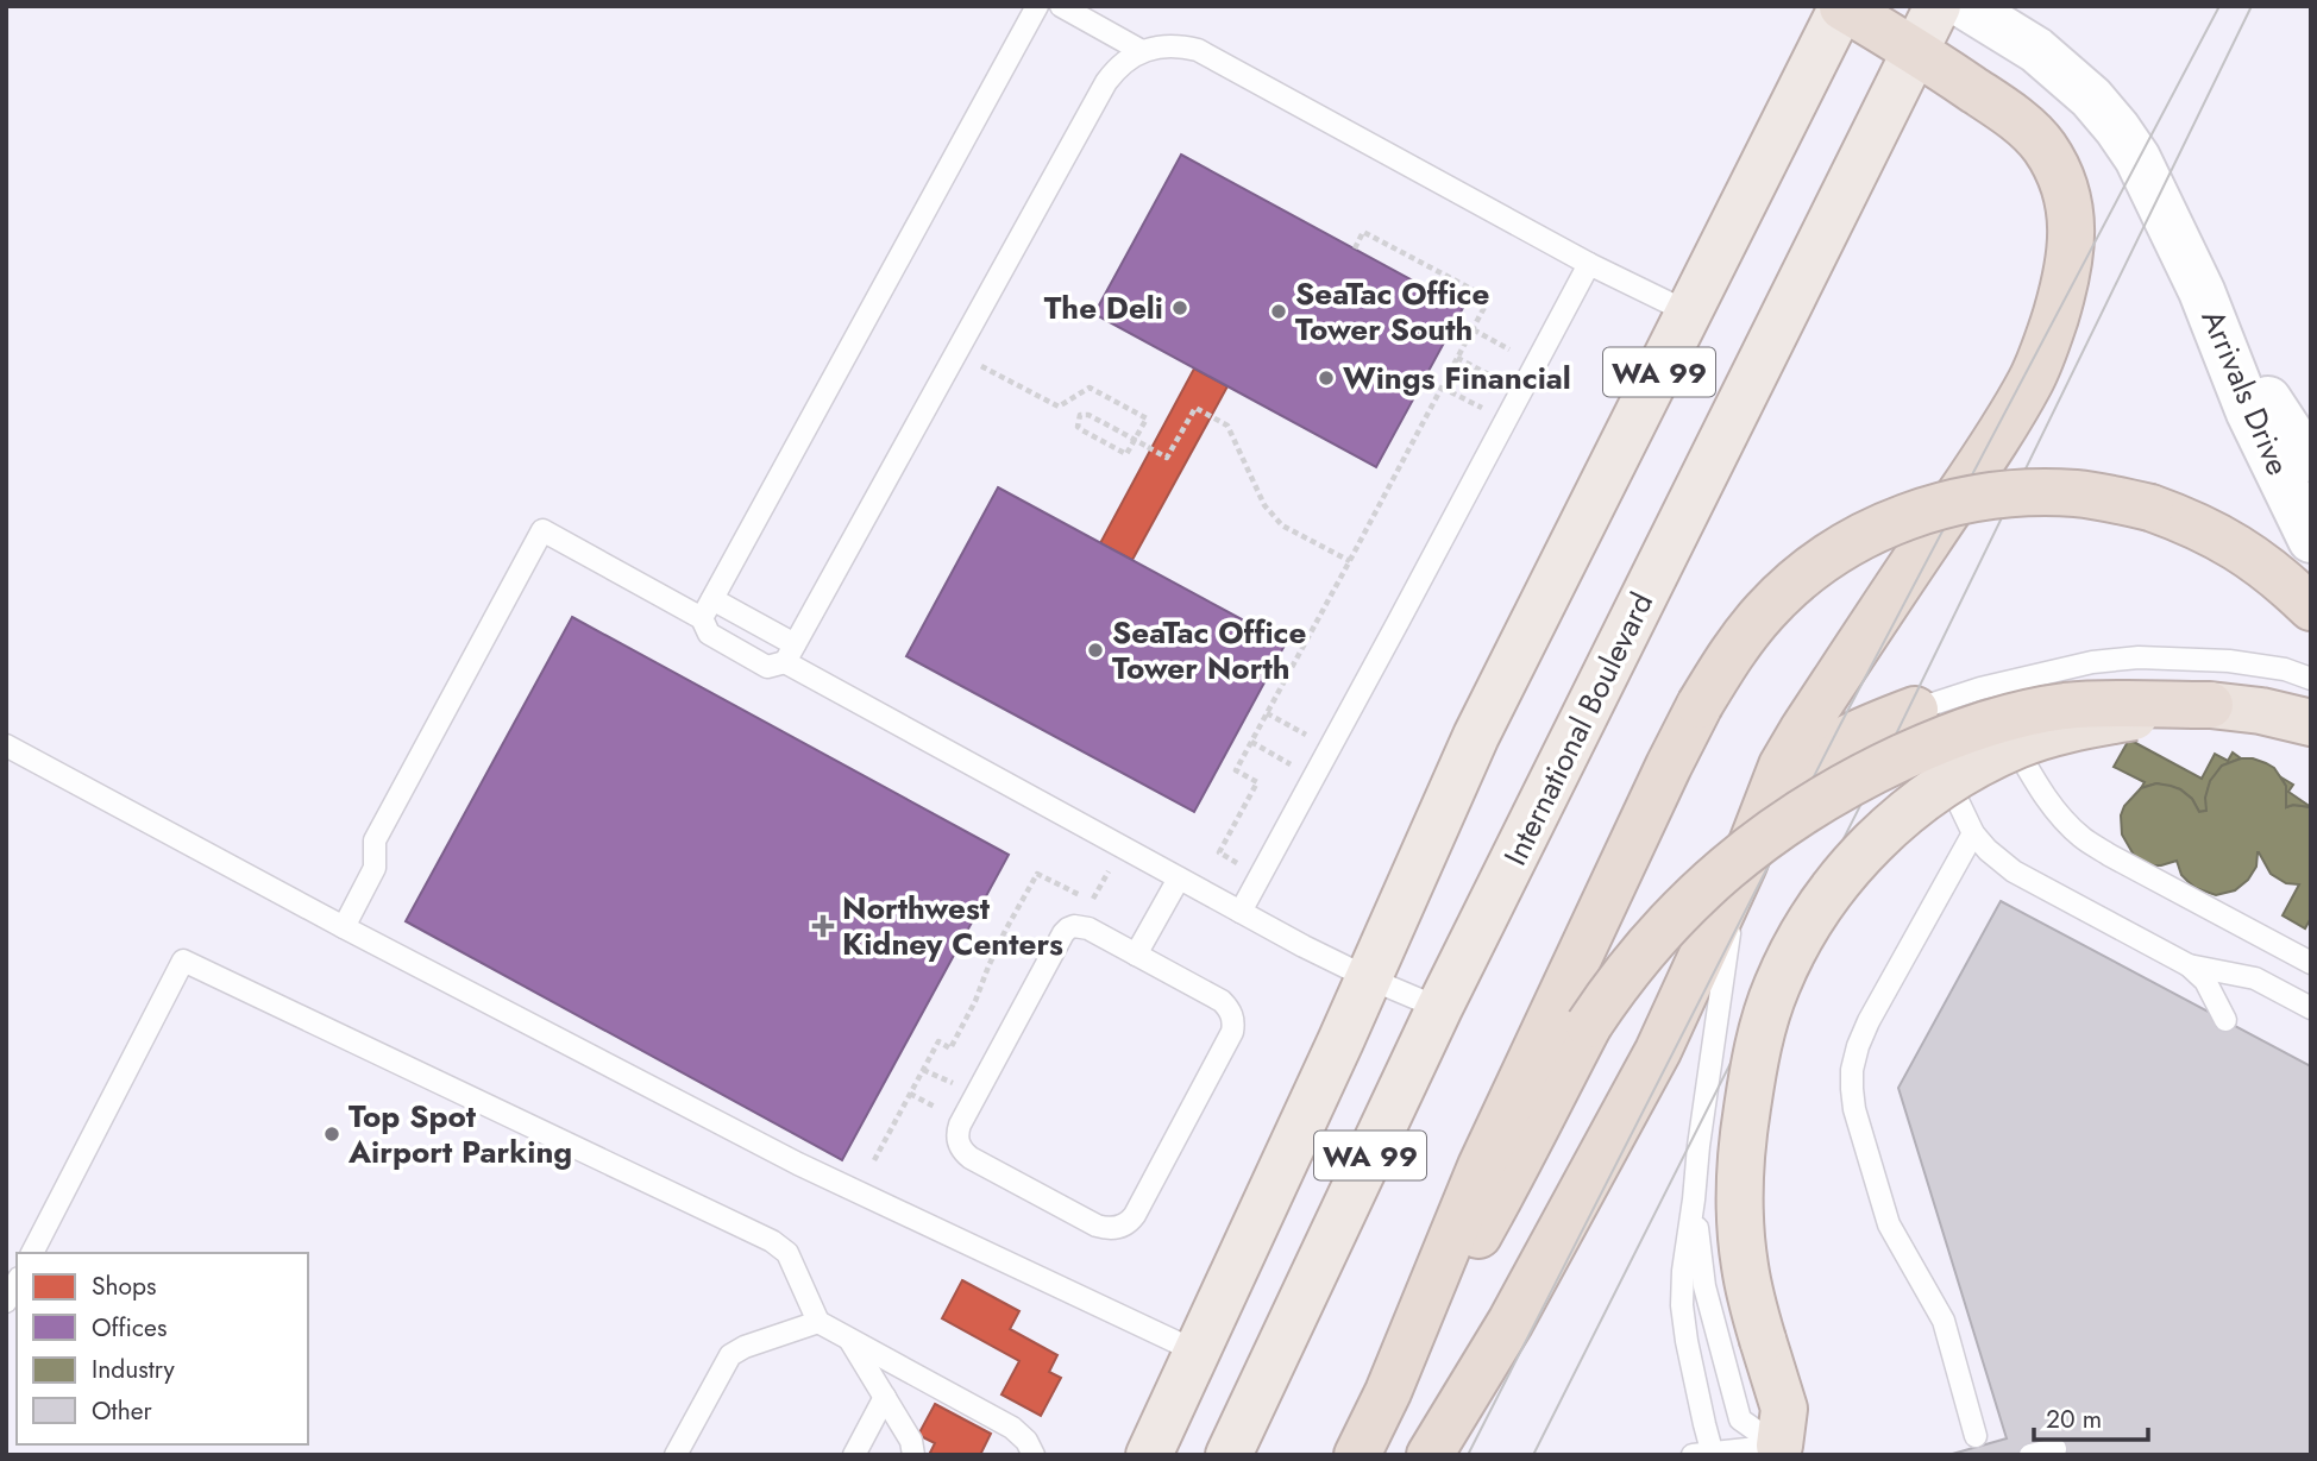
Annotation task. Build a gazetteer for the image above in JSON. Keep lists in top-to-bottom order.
{
  "streets": {
    "main road": ["WA 99", "Arrivals Drive", "International Boulevard"]
  },
  "places": {
    "other": [
      "The Deli",
      "SeaTac Office Tower South",
      "Wings Financial",
      "SeaTac Office Tower North",
      "Top Spot Airport Parking"
    ],
    "health": ["Northwest Kidney Centers"]
  },
  "legend": [
    "Shops",
    "Offices",
    "Industry",
    "Other"
  ],
  "scale_bar": "20 m"
}
